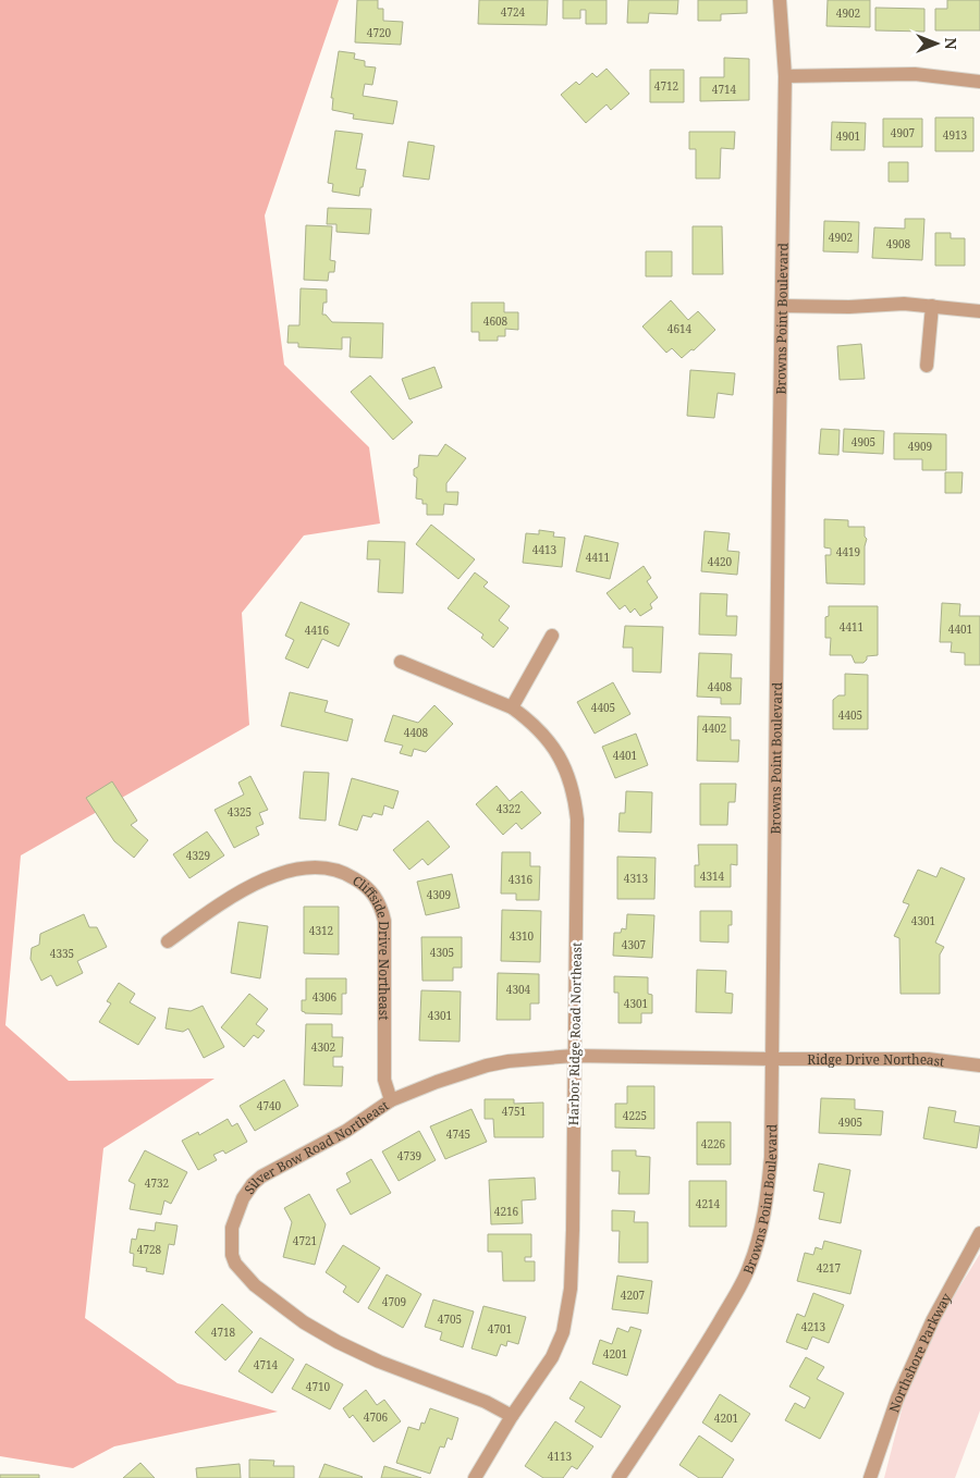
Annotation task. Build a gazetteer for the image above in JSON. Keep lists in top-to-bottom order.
{
  "streets": {
    "street": [
      "Browns Point Boulevard",
      "Cliffside Drive Northeast",
      "Harbor Ridge Road Northeast",
      "Ridge Drive Northeast",
      "Silver Bow Road Northeast",
      "Northshore Parkway"
    ]
  },
  "crossings": [
    ["Browns Point Boulevard", "Ridge Drive Northeast"],
    ["Browns Point Boulevard", "Silver Bow Road Northeast"],
    ["Cliffside Drive Northeast", "Silver Bow Road Northeast"],
    ["Harbor Ridge Road Northeast", "Silver Bow Road Northeast"],
    ["Ridge Drive Northeast", "Silver Bow Road Northeast"]
  ],
  "house_numbers": [
    "4724",
    "4902",
    "4720",
    "4712",
    "4714",
    "4907",
    "4913",
    "4901",
    "4902",
    "4908",
    "4608",
    "4614",
    "4905",
    "4909",
    "4413",
    "4419",
    "4411",
    "4420",
    "4411",
    "4401",
    "4416",
    "4408",
    "4405",
    "4405",
    "4402",
    "4408",
    "4401",
    "4322",
    "4325",
    "4329",
    "4314",
    "4313",
    "4316",
    "4309",
    "4301",
    "4312",
    "4310",
    "4307",
    "4305",
    "4335",
    "4304",
    "4306",
    "4301",
    "4301",
    "4302",
    "4740",
    "4751",
    "4225",
    "4905",
    "4745",
    "4226",
    "4739",
    "4732",
    "4214",
    "4216",
    "4721",
    "4728",
    "4217",
    "4207",
    "4709",
    "4705",
    "4213",
    "4701",
    "4718",
    "4201",
    "4714",
    "4710",
    "4706",
    "4201",
    "4113"
  ],
  "north": "right"
}
